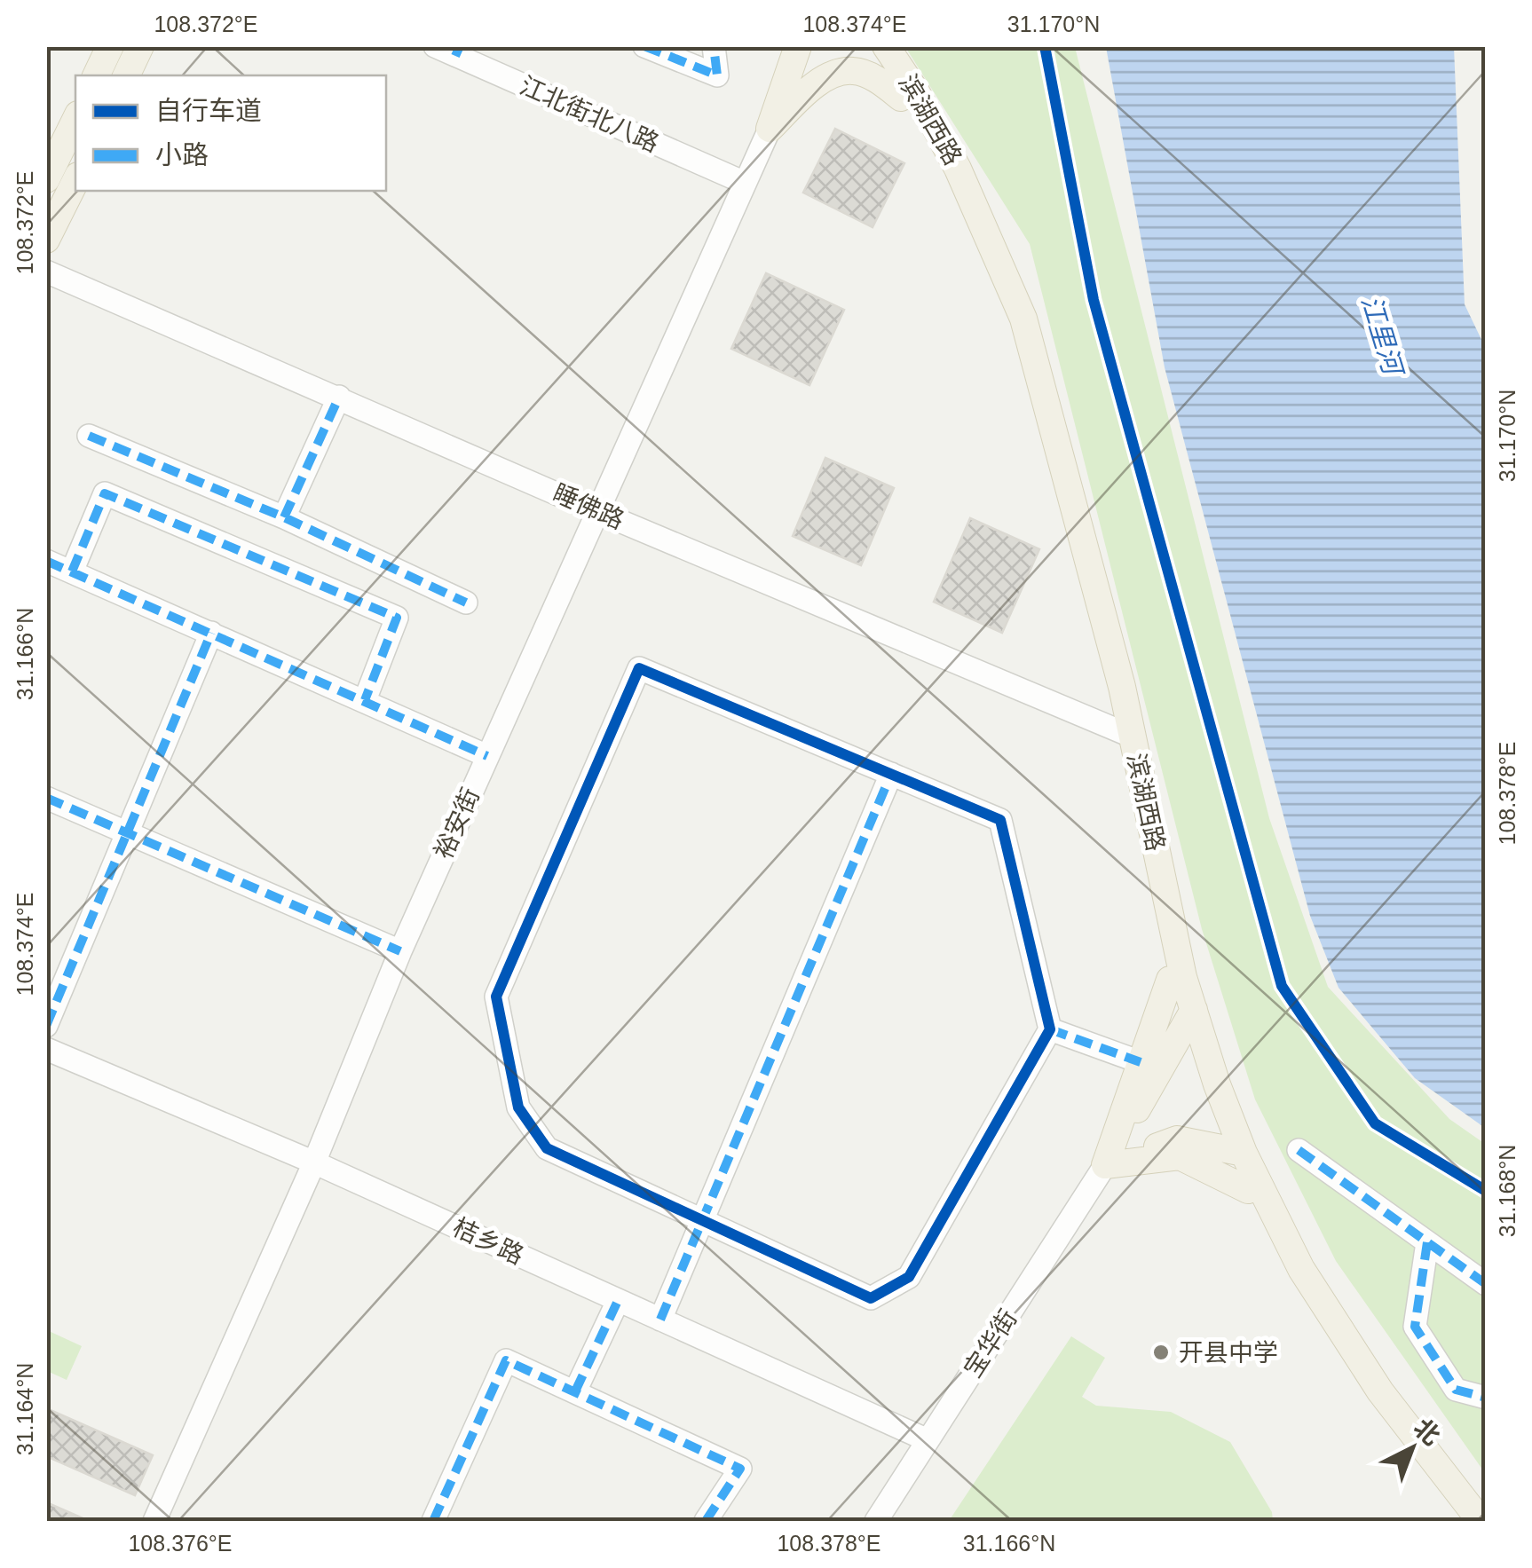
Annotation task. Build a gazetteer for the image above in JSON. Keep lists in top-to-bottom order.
{
  "streets": {
    "main road": ["滨湖西路"],
    "street": [
      "江北街北八路",
      "睡佛路",
      "裕安街",
      "桔乡路",
      "宝华街"
    ]
  },
  "crossings": [
    ["江北街北八路", "裕安街"],
    ["滨湖西路", "睡佛路"],
    ["睡佛路", "裕安街"],
    ["裕安街", "桔乡路"],
    ["桔乡路", "宝华街"]
  ],
  "water": ["江里河"],
  "places": ["开县中学"],
  "legend": ["自行车道", "小路"],
  "north": "top right",
  "coordinates": [
    "108.372°E",
    "108.374°E",
    "31.170°N",
    "31.166°N",
    "108.378°E",
    "31.168°N",
    "31.164°N",
    "108.376°E"
  ]
}
